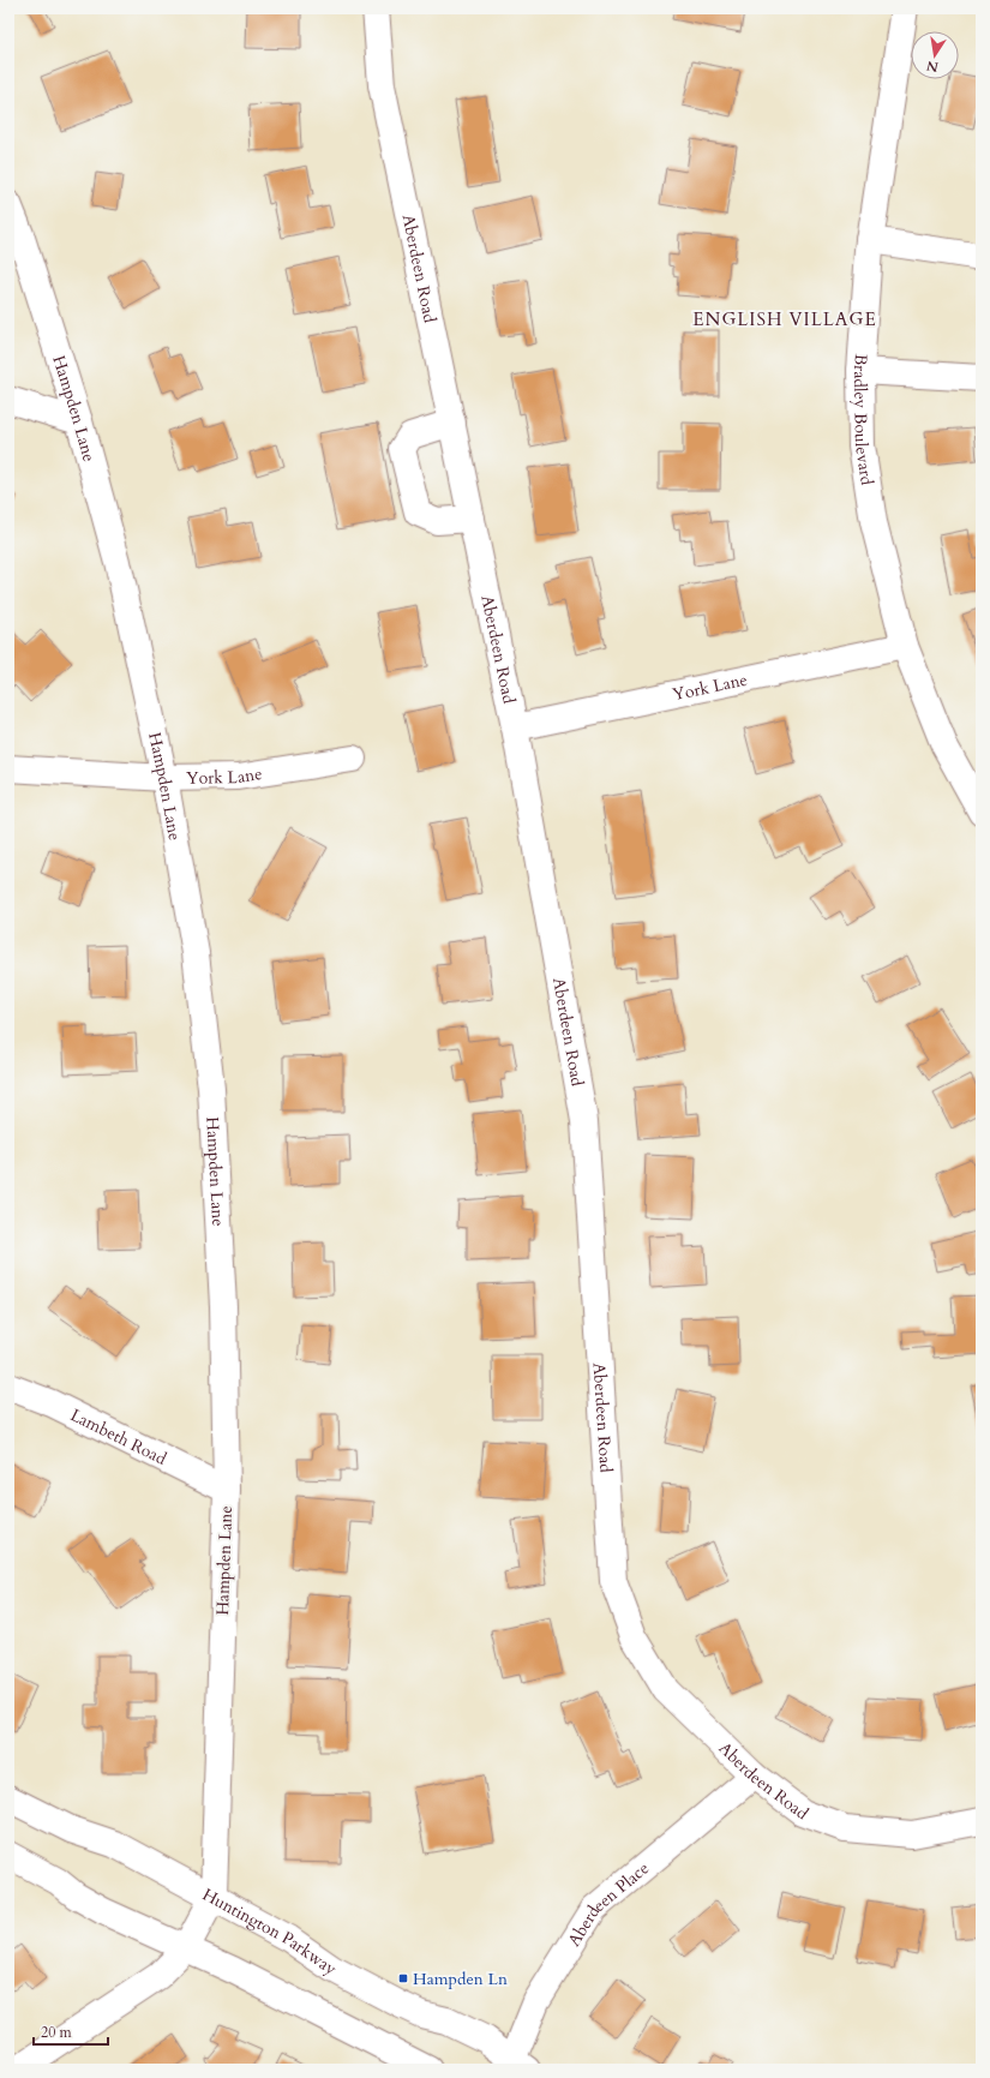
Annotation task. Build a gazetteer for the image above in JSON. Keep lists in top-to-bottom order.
{
  "streets": {
    "street": [
      "Aberdeen Road",
      "Hampden Lane",
      "Bradley Boulevard",
      "York Lane",
      "Lambeth Road",
      "Aberdeen Place",
      "Huntington Parkway"
    ]
  },
  "crossings": [
    ["Aberdeen Road", "York Lane"],
    ["Aberdeen Road", "Aberdeen Place"],
    ["Hampden Lane", "York Lane"],
    ["Hampden Lane", "Lambeth Road"],
    ["Hampden Lane", "Huntington Parkway"],
    ["Bradley Boulevard", "York Lane"],
    ["Aberdeen Place", "Huntington Parkway"]
  ],
  "districts": ["ENGLISH VILLAGE"],
  "places": {
    "transit": ["Hampden Ln"]
  },
  "scale_bar": "20 m",
  "north": "bottom"
}
